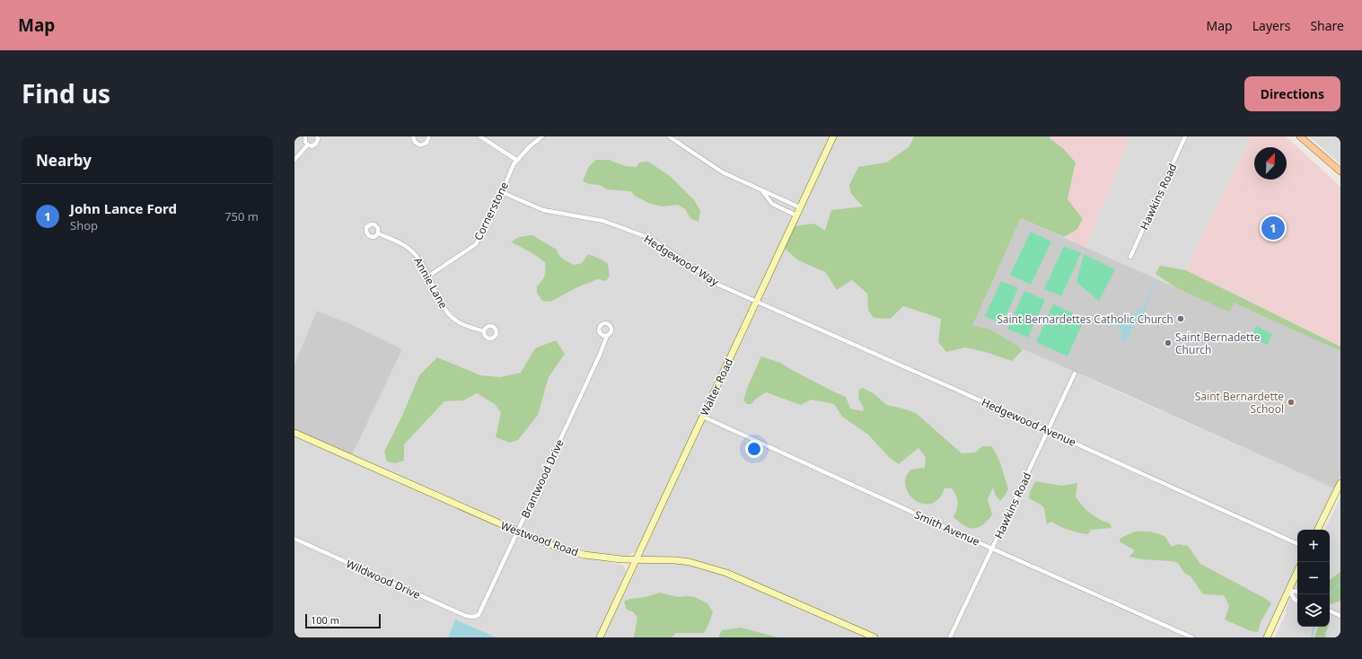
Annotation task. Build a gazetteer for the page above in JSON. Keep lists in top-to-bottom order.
{
  "streets": {
    "street": [
      "Hawkins Road",
      "Cornerstone",
      "Hedgewood Way",
      "Annie Lane",
      "Walter Road",
      "Hedgewood Avenue",
      "Brantwood Drive",
      "Smith Avenue",
      "Westwood Road",
      "Wildwood Drive"
    ]
  },
  "crossings": [
    ["Hawkins Road", "Hedgewood Avenue"],
    ["Hawkins Road", "Smith Avenue"],
    ["Cornerstone", "Hedgewood Way"],
    ["Cornerstone", "Annie Lane"],
    ["Hedgewood Way", "Walter Road"],
    ["Hedgewood Way", "Hedgewood Avenue"],
    ["Walter Road", "Hedgewood Avenue"],
    ["Walter Road", "Smith Avenue"],
    ["Walter Road", "Westwood Road"],
    ["Brantwood Drive", "Westwood Road"],
    ["Brantwood Drive", "Wildwood Drive"]
  ],
  "places": ["Saint Bernardettes Catholic Church", "Saint Bernadette Church", "Saint Bernardette School"],
  "scale_bar": "100 m",
  "north": "top right",
  "page": {
    "header": "Map",
    "nav": ["Map", "Layers", "Share"],
    "title": "Find us",
    "buttons": "Directions",
    "heading": "Nearby",
    "list": [
      {
        "mark": "1",
        "name": "John Lance Ford",
        "note": "Shop",
        "value": "750 m"
      }
    ],
    "pins": "1",
    "map_buttons": ["+", "−"],
    "scale": "100 m"
  }
}
